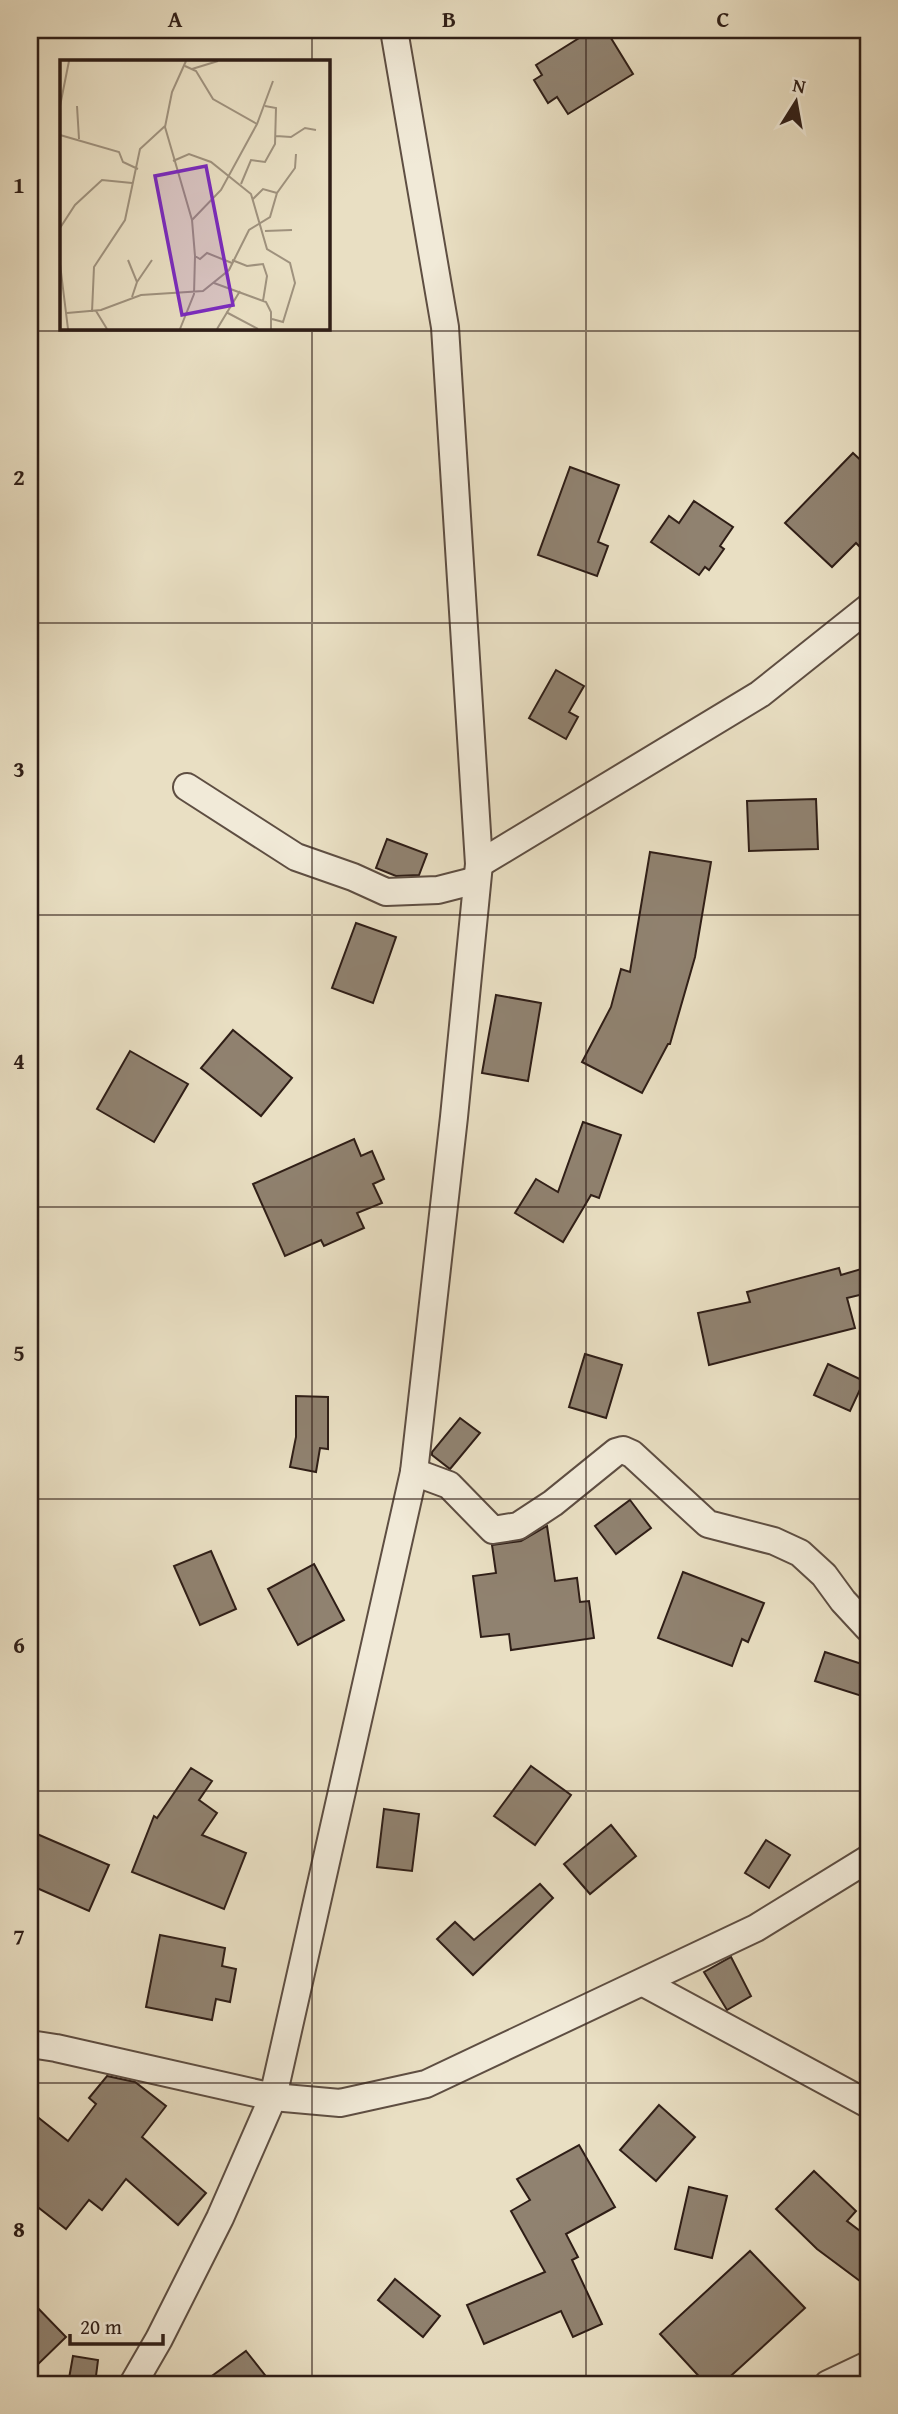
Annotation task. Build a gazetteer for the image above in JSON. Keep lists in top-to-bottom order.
{
  "scale_bar": "20 m",
  "north": "top",
  "grid": {
    "columns": ["A", "B", "C"],
    "rows": [
      "1",
      "2",
      "3",
      "4",
      "5",
      "6",
      "7",
      "8"
    ]
  }
}
